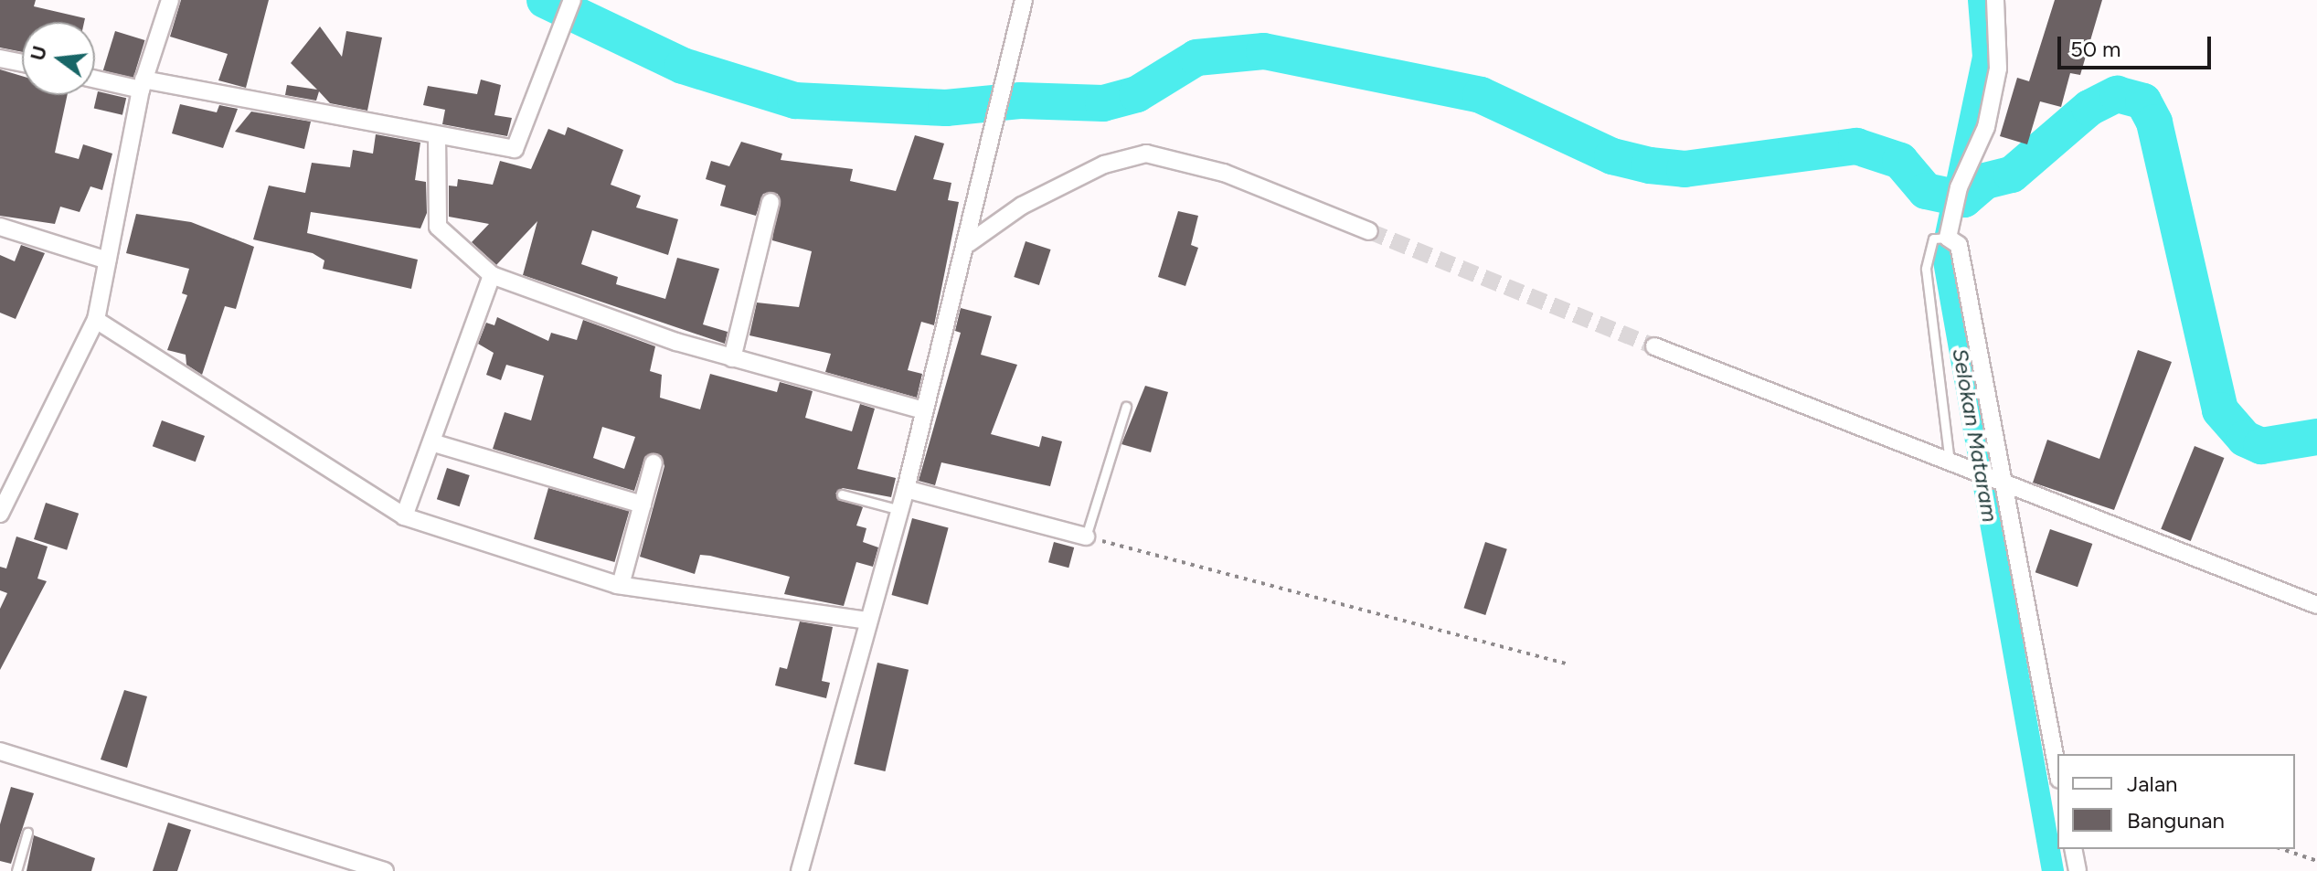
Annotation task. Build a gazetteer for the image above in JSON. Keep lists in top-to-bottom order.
{
  "water": ["Selokan Mataram"],
  "legend": ["Jalan", "Bangunan"],
  "scale_bar": "50 m",
  "north": "left"
}
